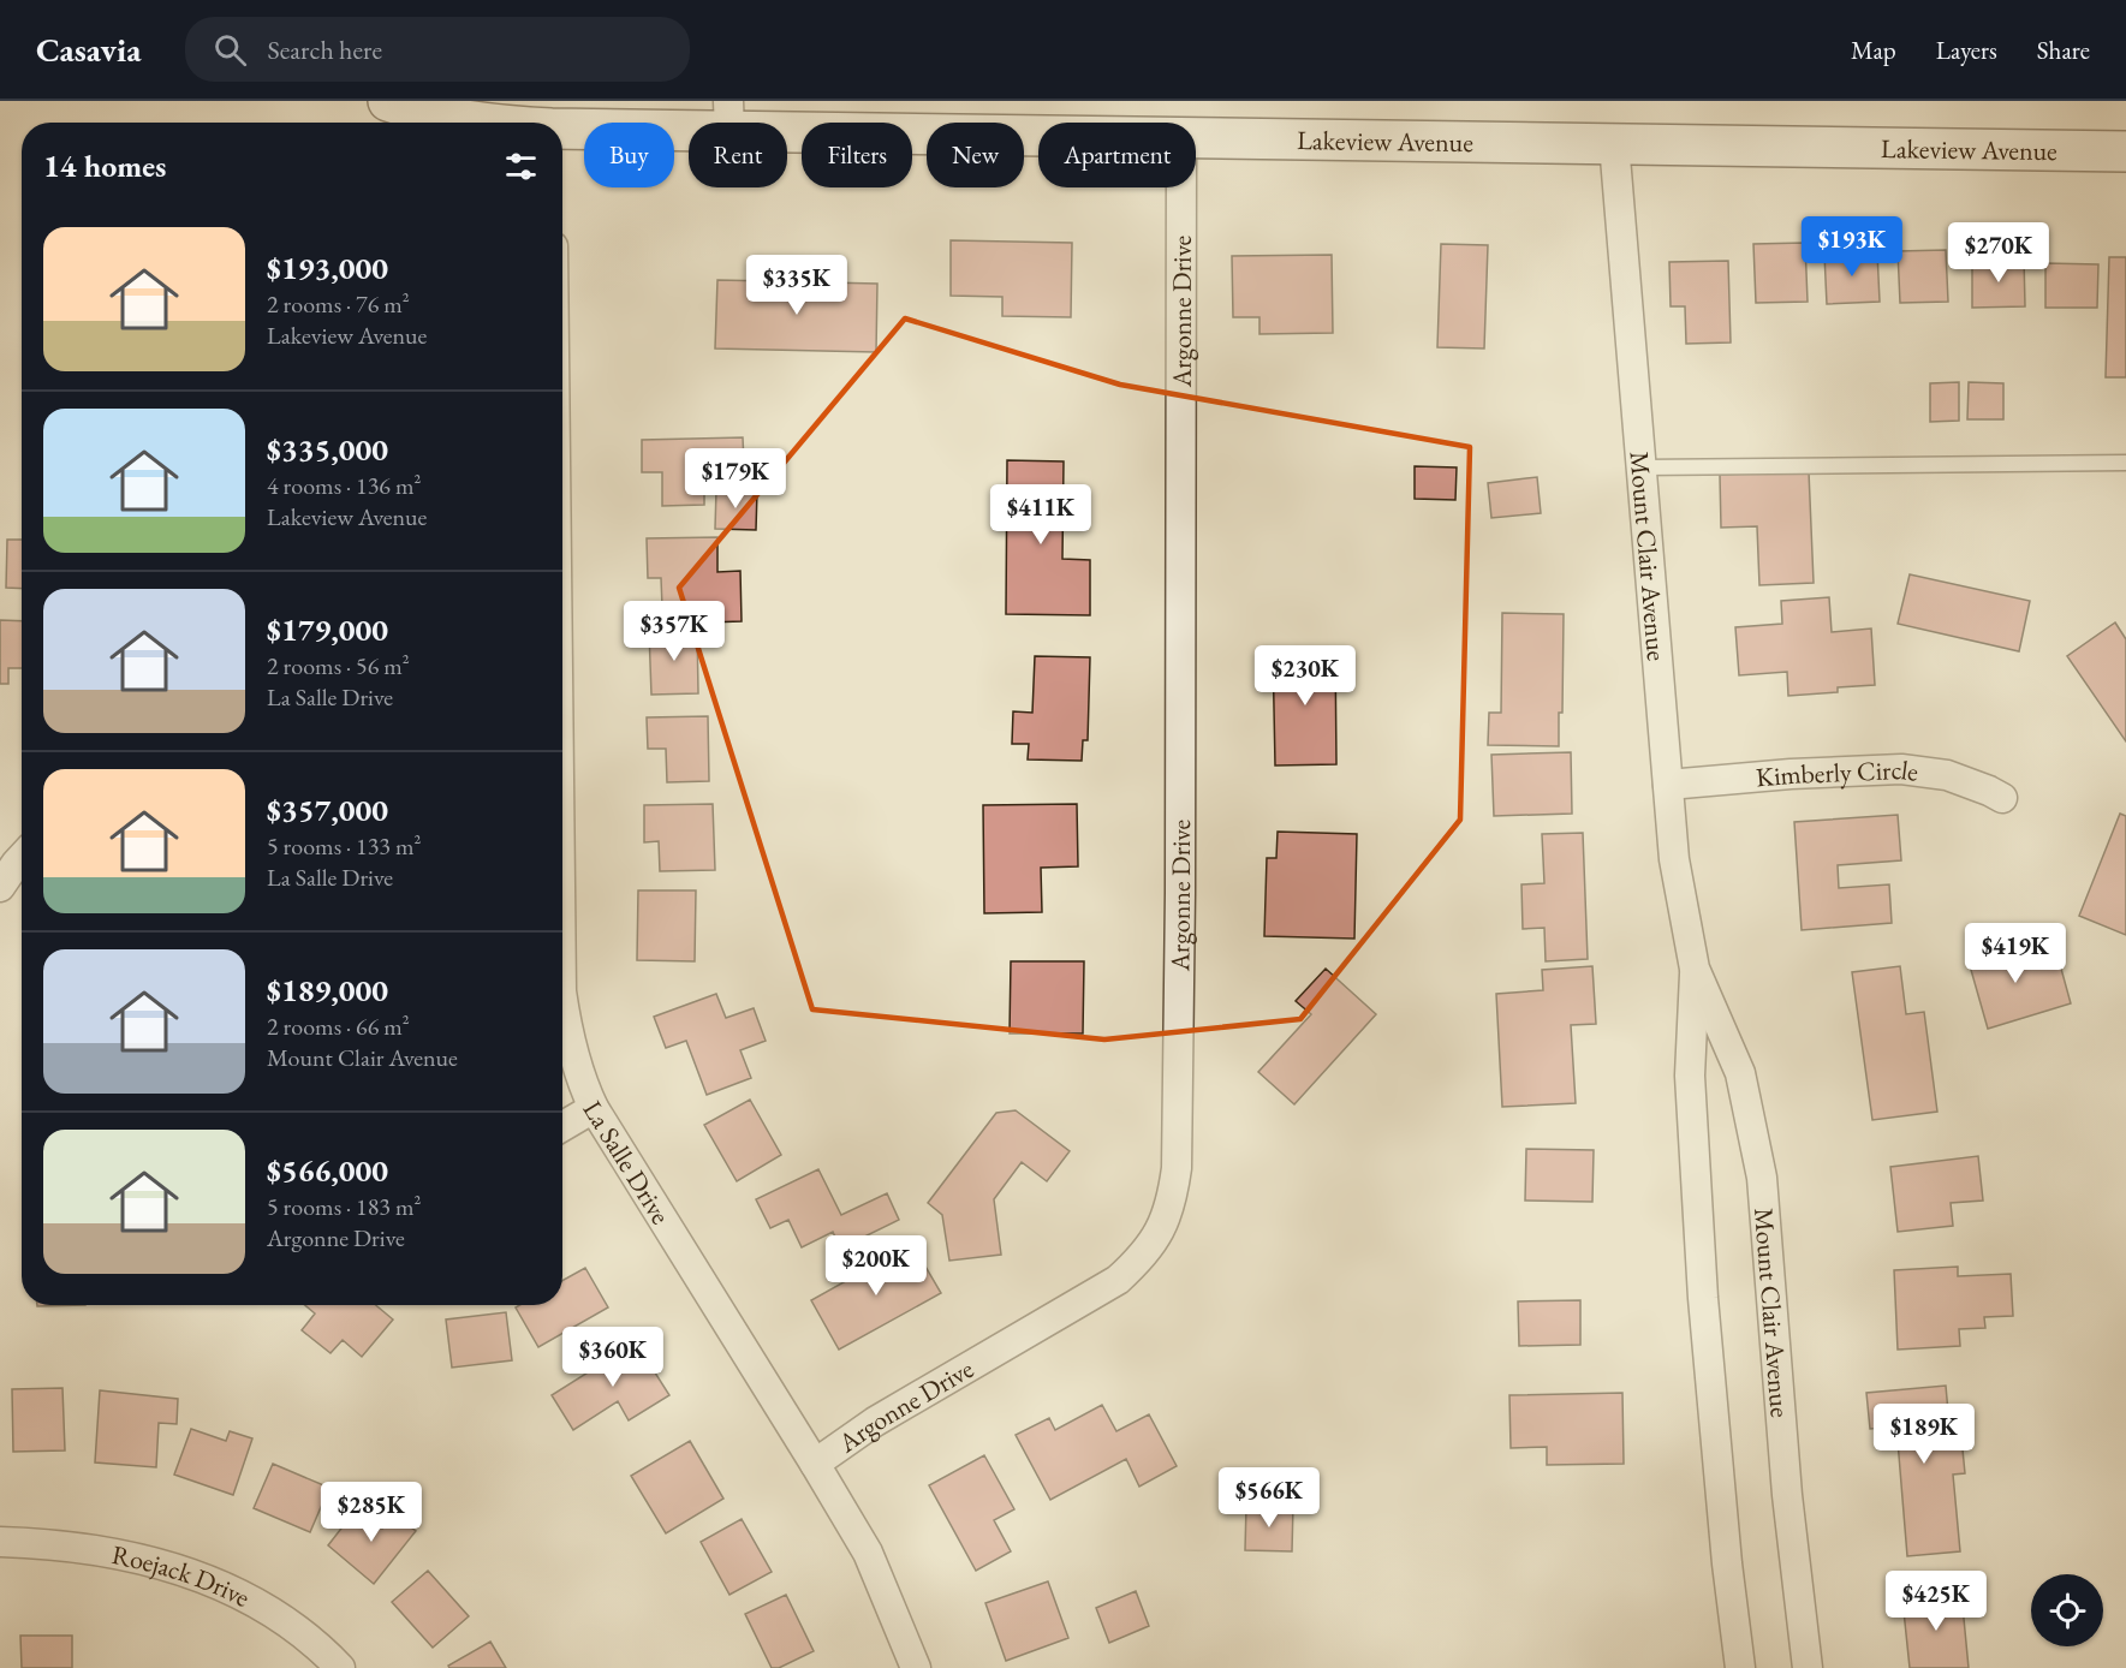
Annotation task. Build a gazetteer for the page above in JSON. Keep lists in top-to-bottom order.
{
  "streets": {
    "street": [
      "Lakeview Avenue",
      "Argonne Drive",
      "Mount Clair Avenue",
      "Kimberly Circle",
      "La Salle Drive",
      "Roejack Drive"
    ]
  },
  "crossings": [
    ["Lakeview Avenue", "Mount Clair Avenue"],
    ["Argonne Drive", "La Salle Drive"],
    ["Mount Clair Avenue", "Kimberly Circle"]
  ],
  "page": {
    "header": "Casavia",
    "search": "Search here",
    "nav": ["Map", "Layers", "Share"],
    "chip": [
      "Buy",
      "Rent",
      "Filters",
      "New",
      "Apartment"
    ],
    "heading": "14 homes",
    "list": [
      {
        "name": "$193,000",
        "note": "2 rooms · 76 m² · Lakeview Avenue"
      },
      {
        "name": "$335,000",
        "note": "4 rooms · 136 m² · Lakeview Avenue"
      },
      {
        "name": "$179,000",
        "note": "2 rooms · 56 m² · La Salle Drive"
      },
      {
        "name": "$357,000",
        "note": "5 rooms · 133 m² · La Salle Drive"
      },
      {
        "name": "$189,000",
        "note": "2 rooms · 66 m² · Mount Clair Avenue"
      },
      {
        "name": "$566,000",
        "note": "5 rooms · 183 m² · Argonne Drive"
      }
    ],
    "price": [
      "$193K",
      "$270K",
      "$335K",
      "$179K",
      "$411K",
      "$357K",
      "$230K",
      "$419K",
      "$200K",
      "$360K",
      "$189K",
      "$566K",
      "$285K",
      "$425K"
    ]
  }
}
